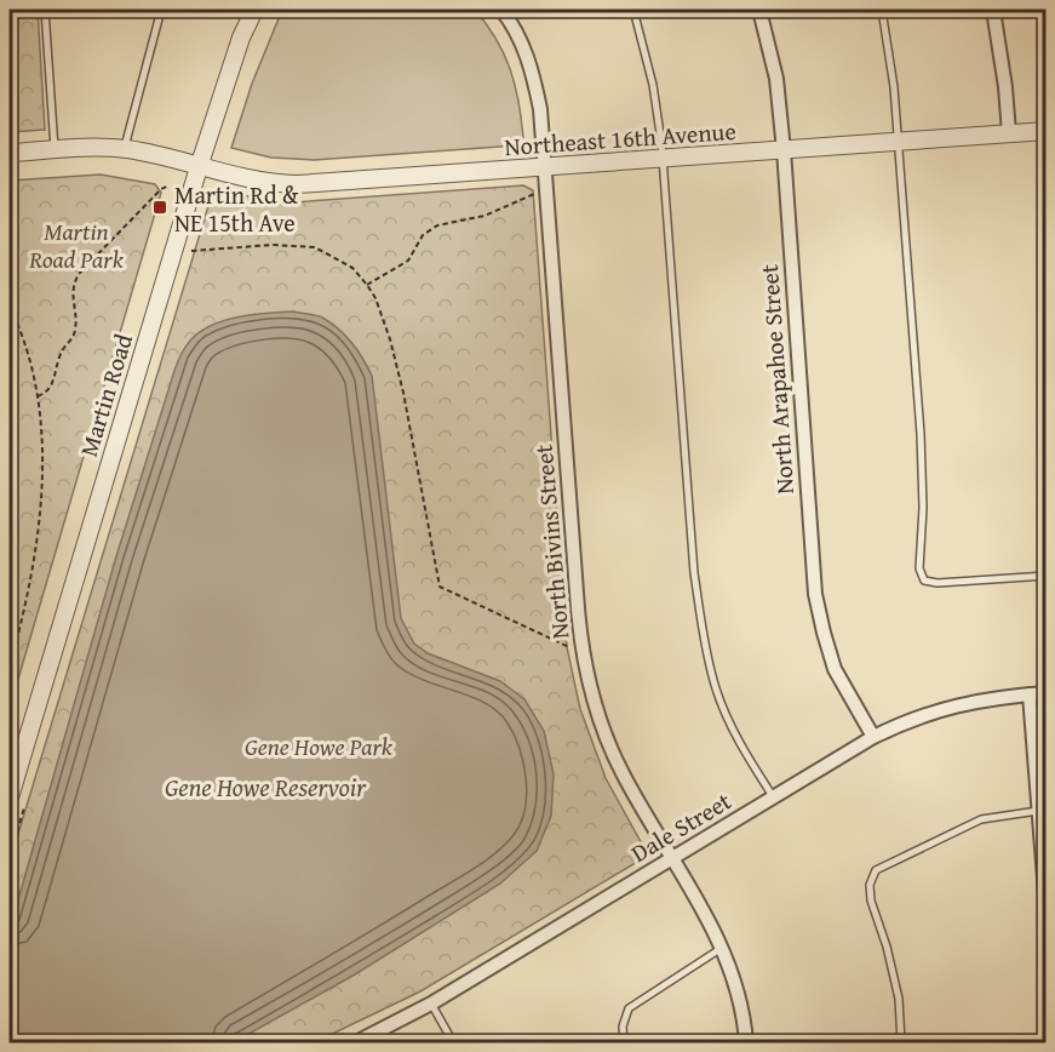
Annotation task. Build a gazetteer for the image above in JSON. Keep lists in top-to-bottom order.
{
  "streets": {
    "street": [
      "Northeast 16th Avenue",
      "North Arapahoe Street",
      "Martin Road",
      "North Bivins Street",
      "Dale Street"
    ]
  },
  "crossings": [
    ["Northeast 16th Avenue", "North Arapahoe Street"],
    ["Northeast 16th Avenue", "Martin Road"],
    ["Northeast 16th Avenue", "North Bivins Street"],
    ["North Arapahoe Street", "Dale Street"],
    ["North Bivins Street", "Dale Street"]
  ],
  "water": ["Gene Howe Reservoir"],
  "parks": ["Martin Road Park", "Gene Howe Park"],
  "places": {
    "transit": ["Martin Rd & NE 15th Ave"]
  }
}
